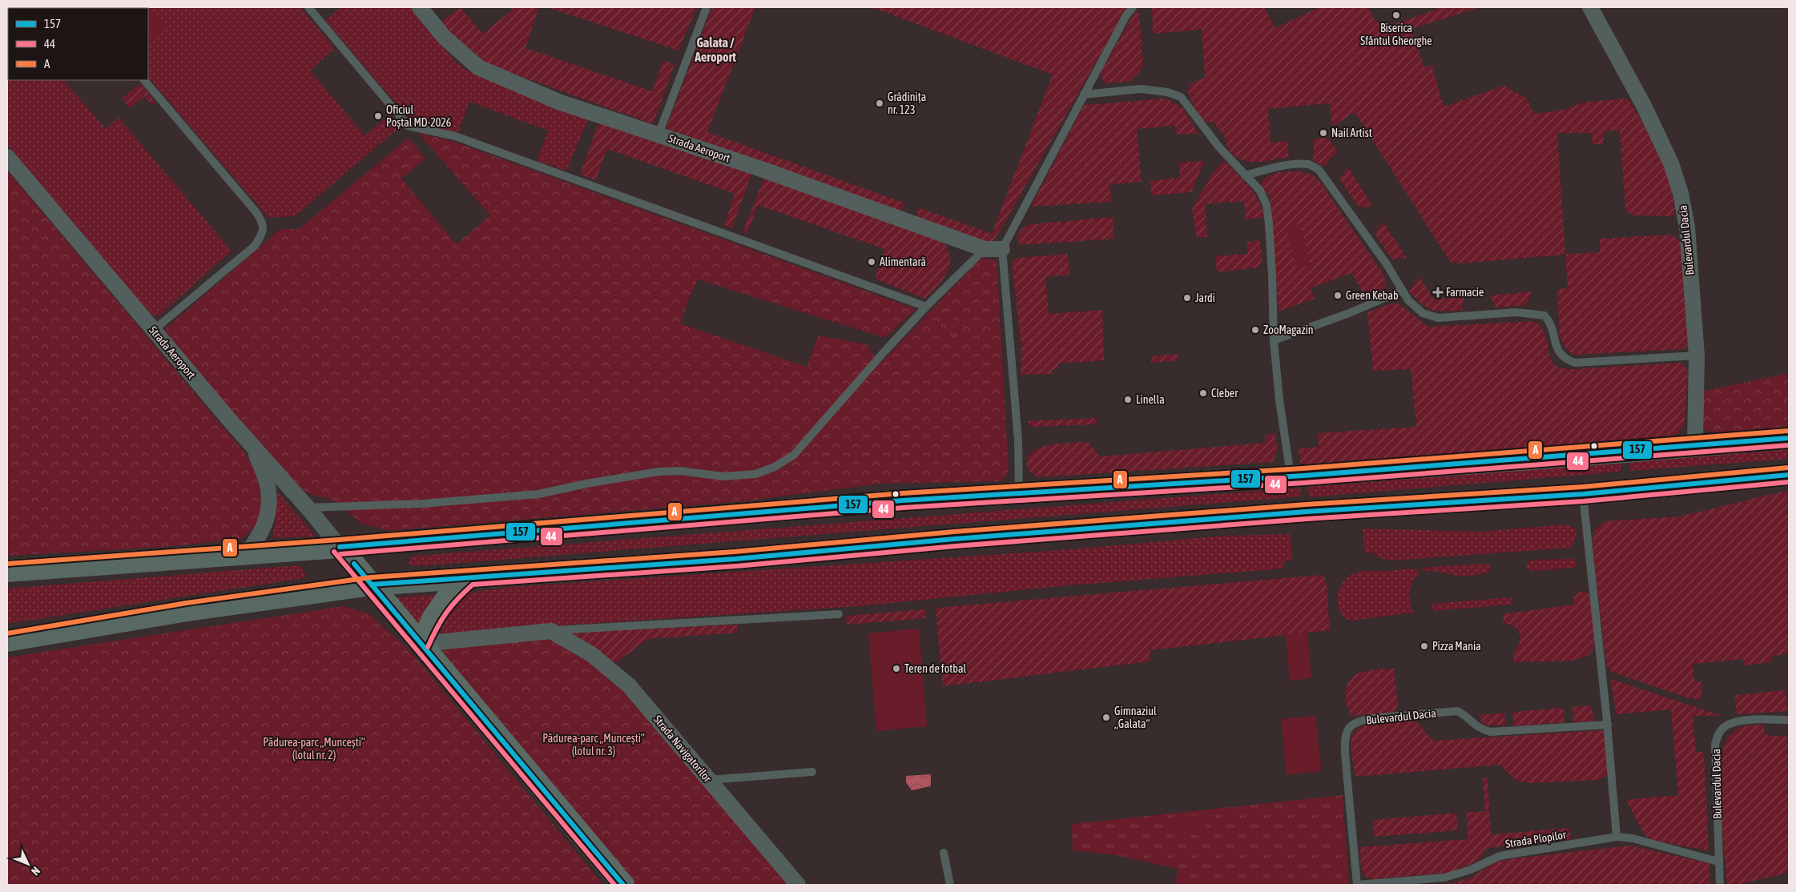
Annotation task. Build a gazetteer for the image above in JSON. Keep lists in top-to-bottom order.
{
  "streets": {
    "street": ["Strada Aeroport", "Bulevardul Dacia", "Strada Navigatorilor"],
    "lane": ["Strada Plopilor"]
  },
  "crossings": [
    ["Bulevardul Dacia", "Strada Plopilor"]
  ],
  "districts": ["Galata / Aeroport"],
  "parks": ["Pădurea-parc „Muncești” (lotul nr. 3)", "Pădurea-parc „Muncești” (lotul nr. 2)"],
  "places": {
    "other": [
      "Biserica Sfântul Gheorghe",
      "Grădinița nr. 123",
      "Oficiul Poștal MD-2026",
      "Nail Artist",
      "Alimentară",
      "Green Kebab",
      "Jardi",
      "ZooMagazin",
      "Cleber",
      "Linella",
      "Pizza Mania",
      "Teren de fotbal",
      "Gimnaziul „Galata“"
    ],
    "health": ["Farmacie"]
  },
  "lines": ["transit line A", "transit line 157", "transit line 44"],
  "legend": ["157", "44", "A"],
  "north": "bottom right"
}
